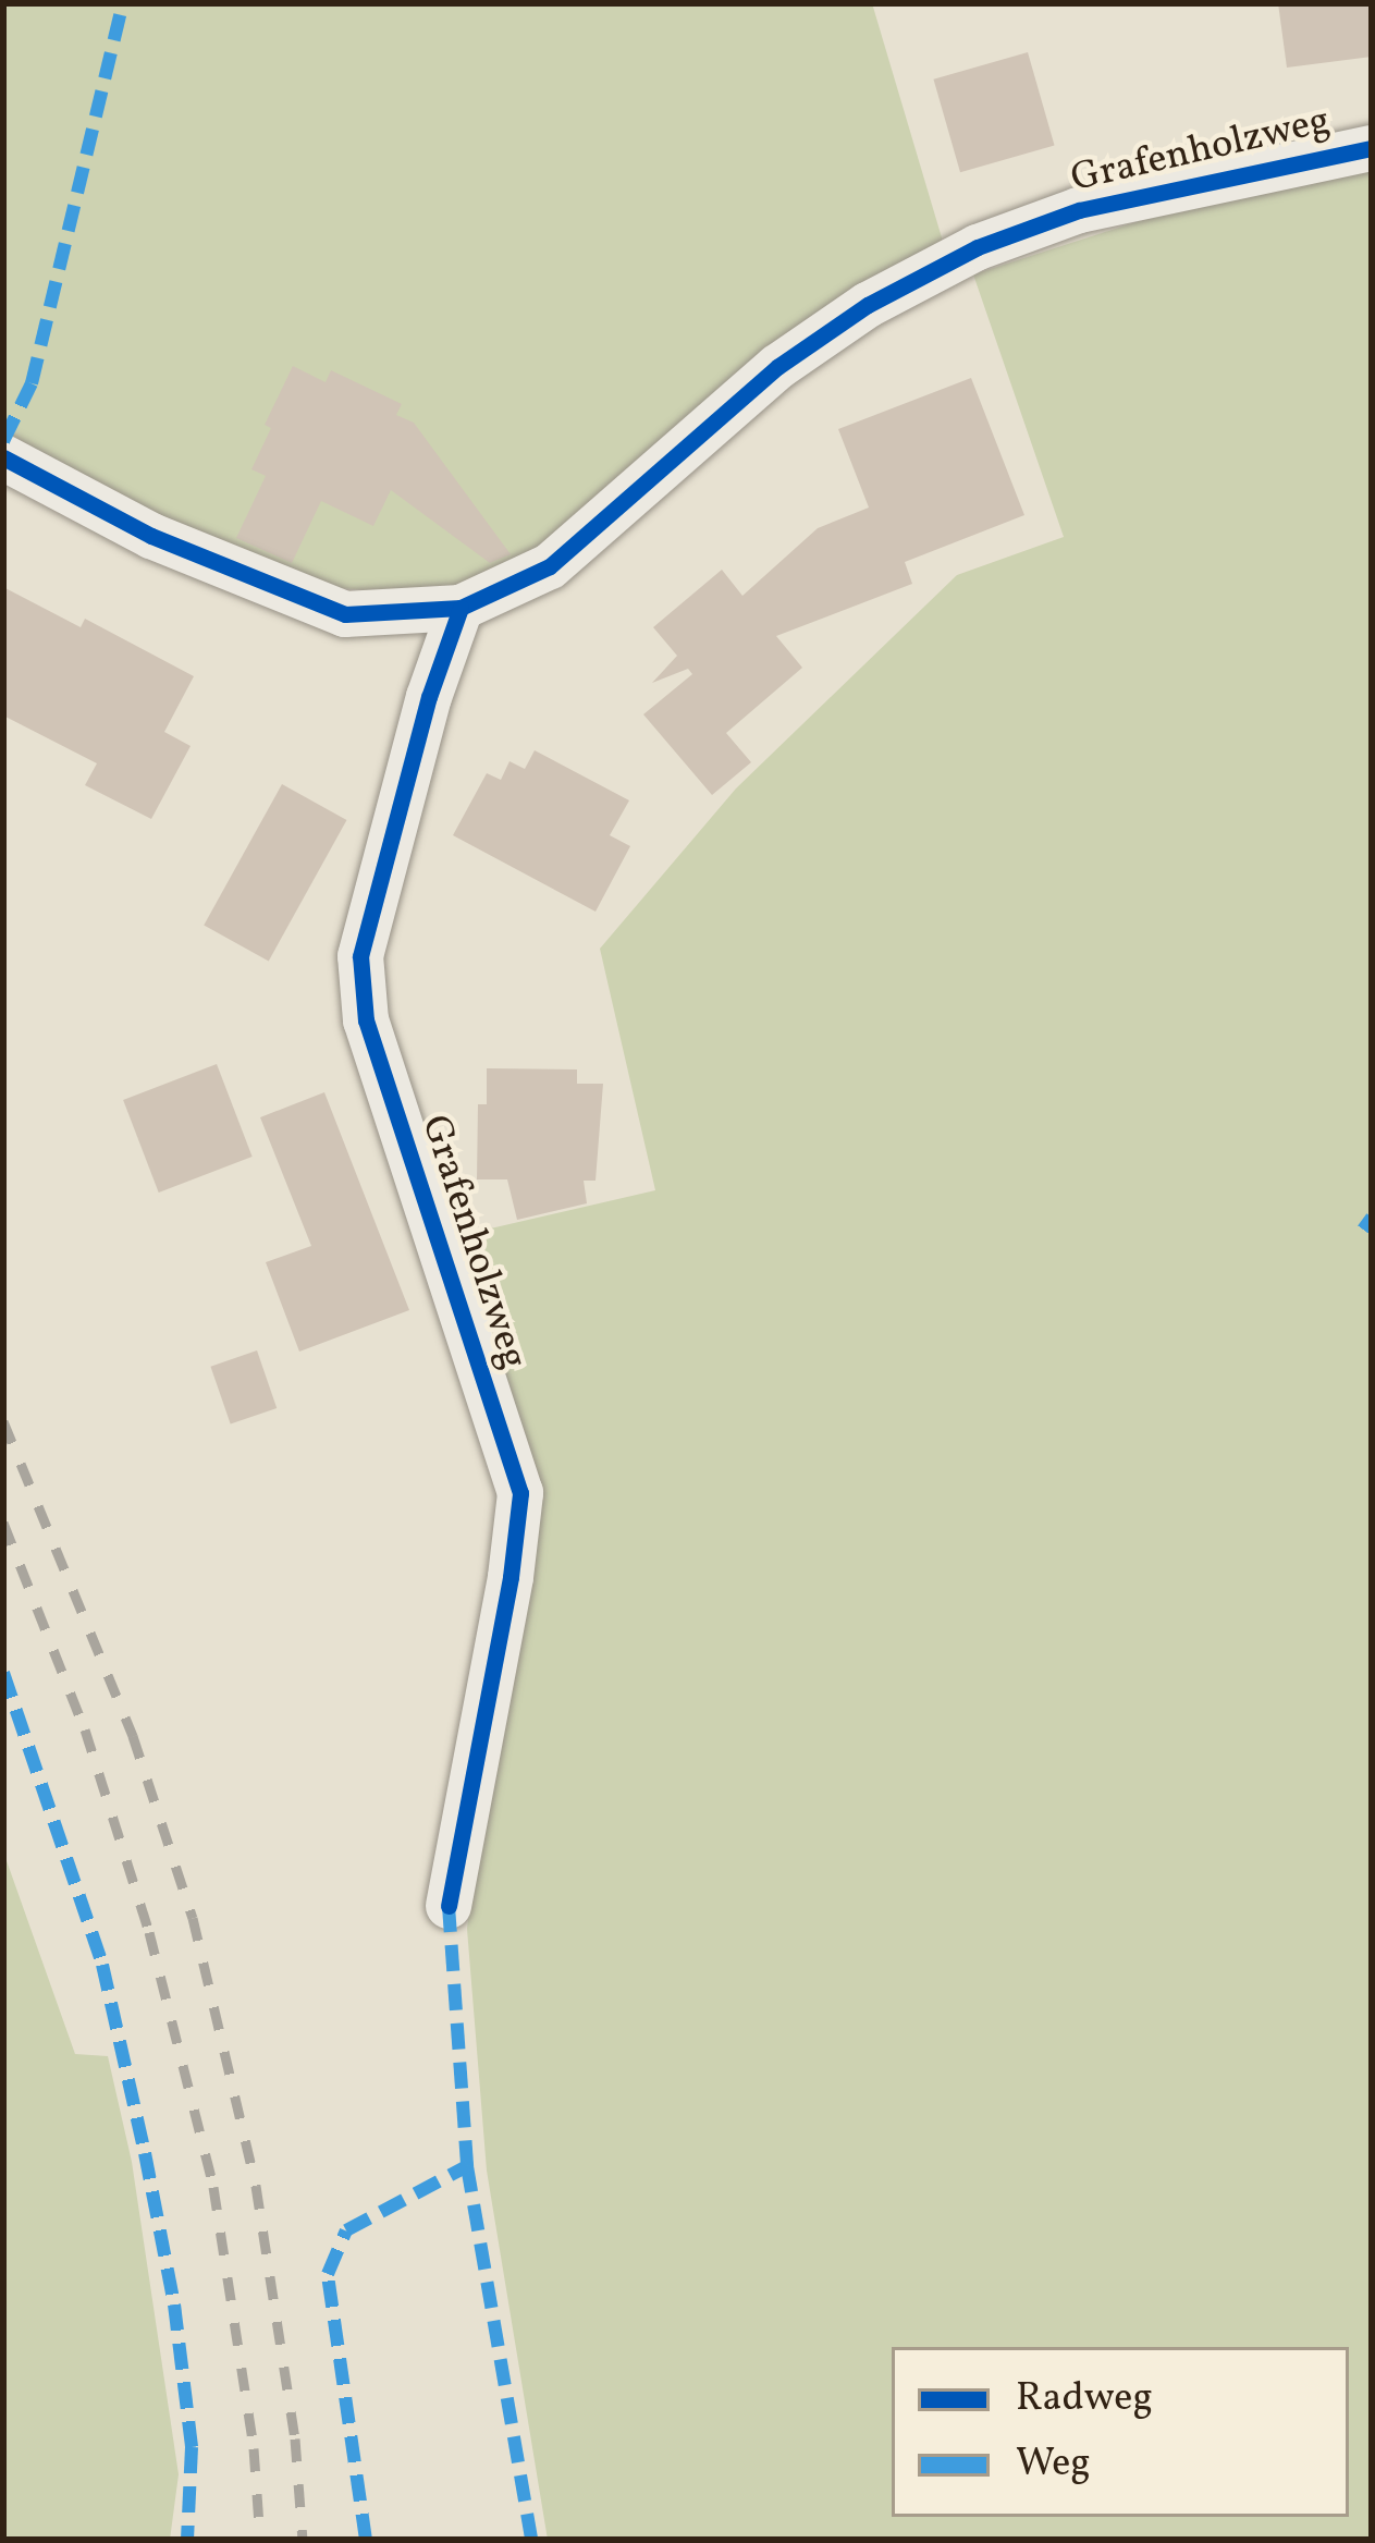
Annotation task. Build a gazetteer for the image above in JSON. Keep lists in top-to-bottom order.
{
  "streets": {
    "street": ["Grafenholzweg"]
  },
  "legend": ["Radweg", "Weg"]
}
